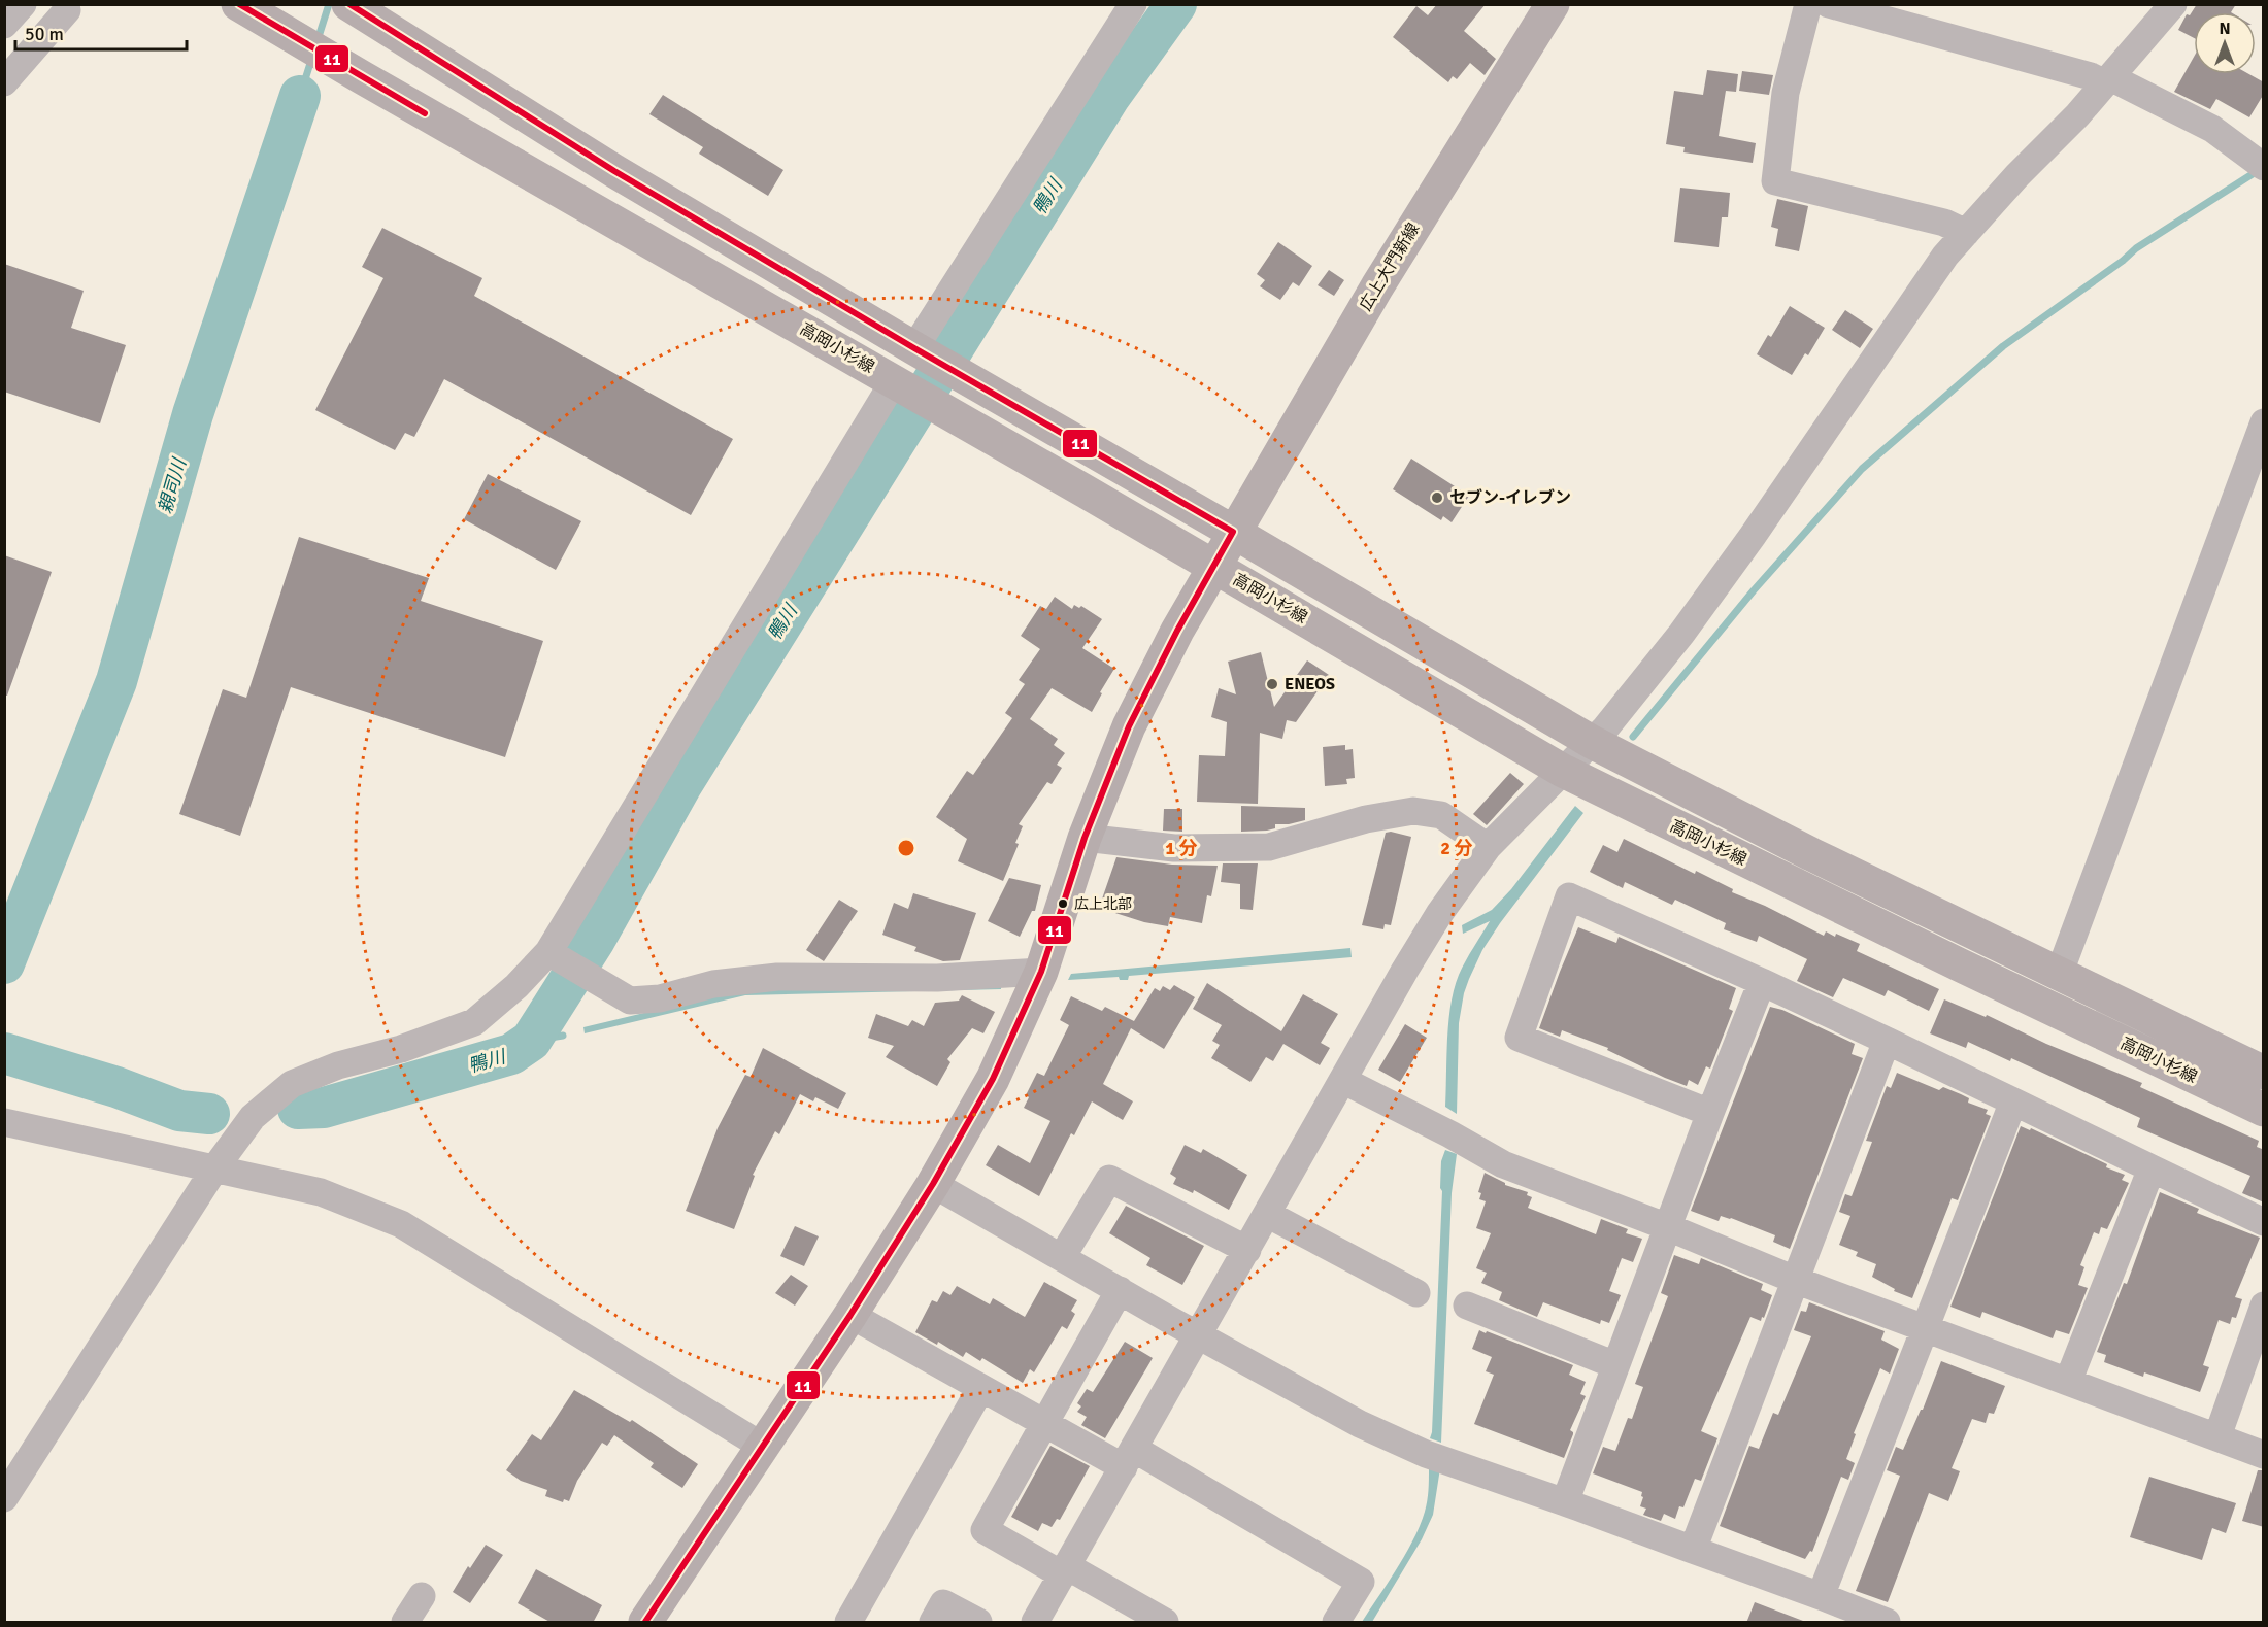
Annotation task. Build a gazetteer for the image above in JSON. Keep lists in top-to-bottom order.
{
  "streets": {
    "main road": ["広上大門新線", "高岡小杉線"]
  },
  "crossings": [
    ["広上大門新線", "高岡小杉線"]
  ],
  "water": ["鴨川", "親司川"],
  "places": ["セブン-イレブン", "ENEOS", "広上北部"],
  "lines": ["transit line 11"],
  "scale_bar": "50 m",
  "north": "top",
  "rings": ["1 分", "2 分"]
}
